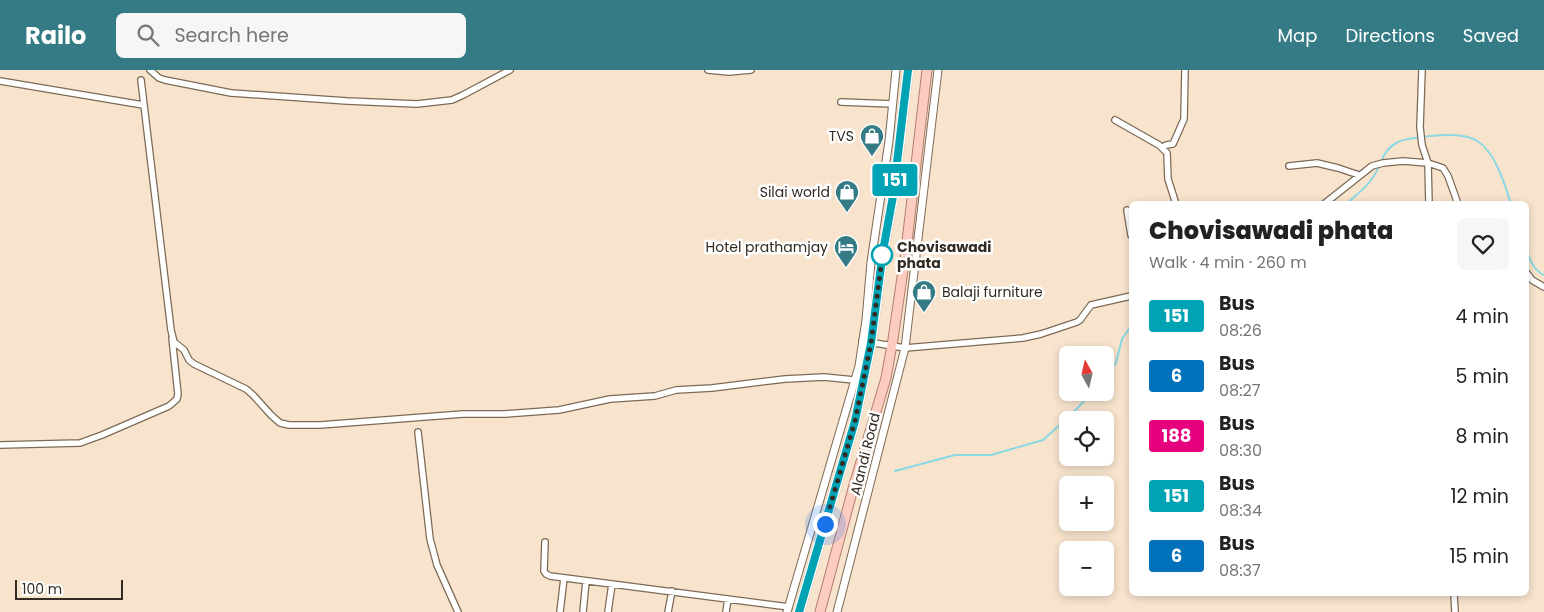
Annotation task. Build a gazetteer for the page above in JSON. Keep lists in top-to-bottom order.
{
  "streets": {
    "street": ["Alandi Road"]
  },
  "places": {
    "shop": ["TVS", "Silai world", "Balaji furniture"],
    "other": ["Chovisawadi phata"],
    "hotel": ["Hotel prathamjay"]
  },
  "lines": ["bus line 151"],
  "scale_bar": "100 m",
  "north": "top",
  "page": {
    "header": "Railo",
    "search": "Search here",
    "nav": ["Map", "Directions", "Saved"],
    "on_map": "151",
    "heading": ["Chovisawadi phata", "Walk · 4 min · 260 m"],
    "list": [
      {
        "mark": "151",
        "name": "Bus",
        "note": "08:26",
        "value": "4 min"
      },
      {
        "mark": "6",
        "name": "Bus",
        "note": "08:27",
        "value": "5 min"
      },
      {
        "mark": "188",
        "name": "Bus",
        "note": "08:30",
        "value": "8 min"
      },
      {
        "mark": "151",
        "name": "Bus",
        "note": "08:34",
        "value": "12 min"
      },
      {
        "mark": "6",
        "name": "Bus",
        "note": "08:37",
        "value": "15 min"
      }
    ],
    "map_buttons": ["+", "−"],
    "scale": "100 m"
  }
}
